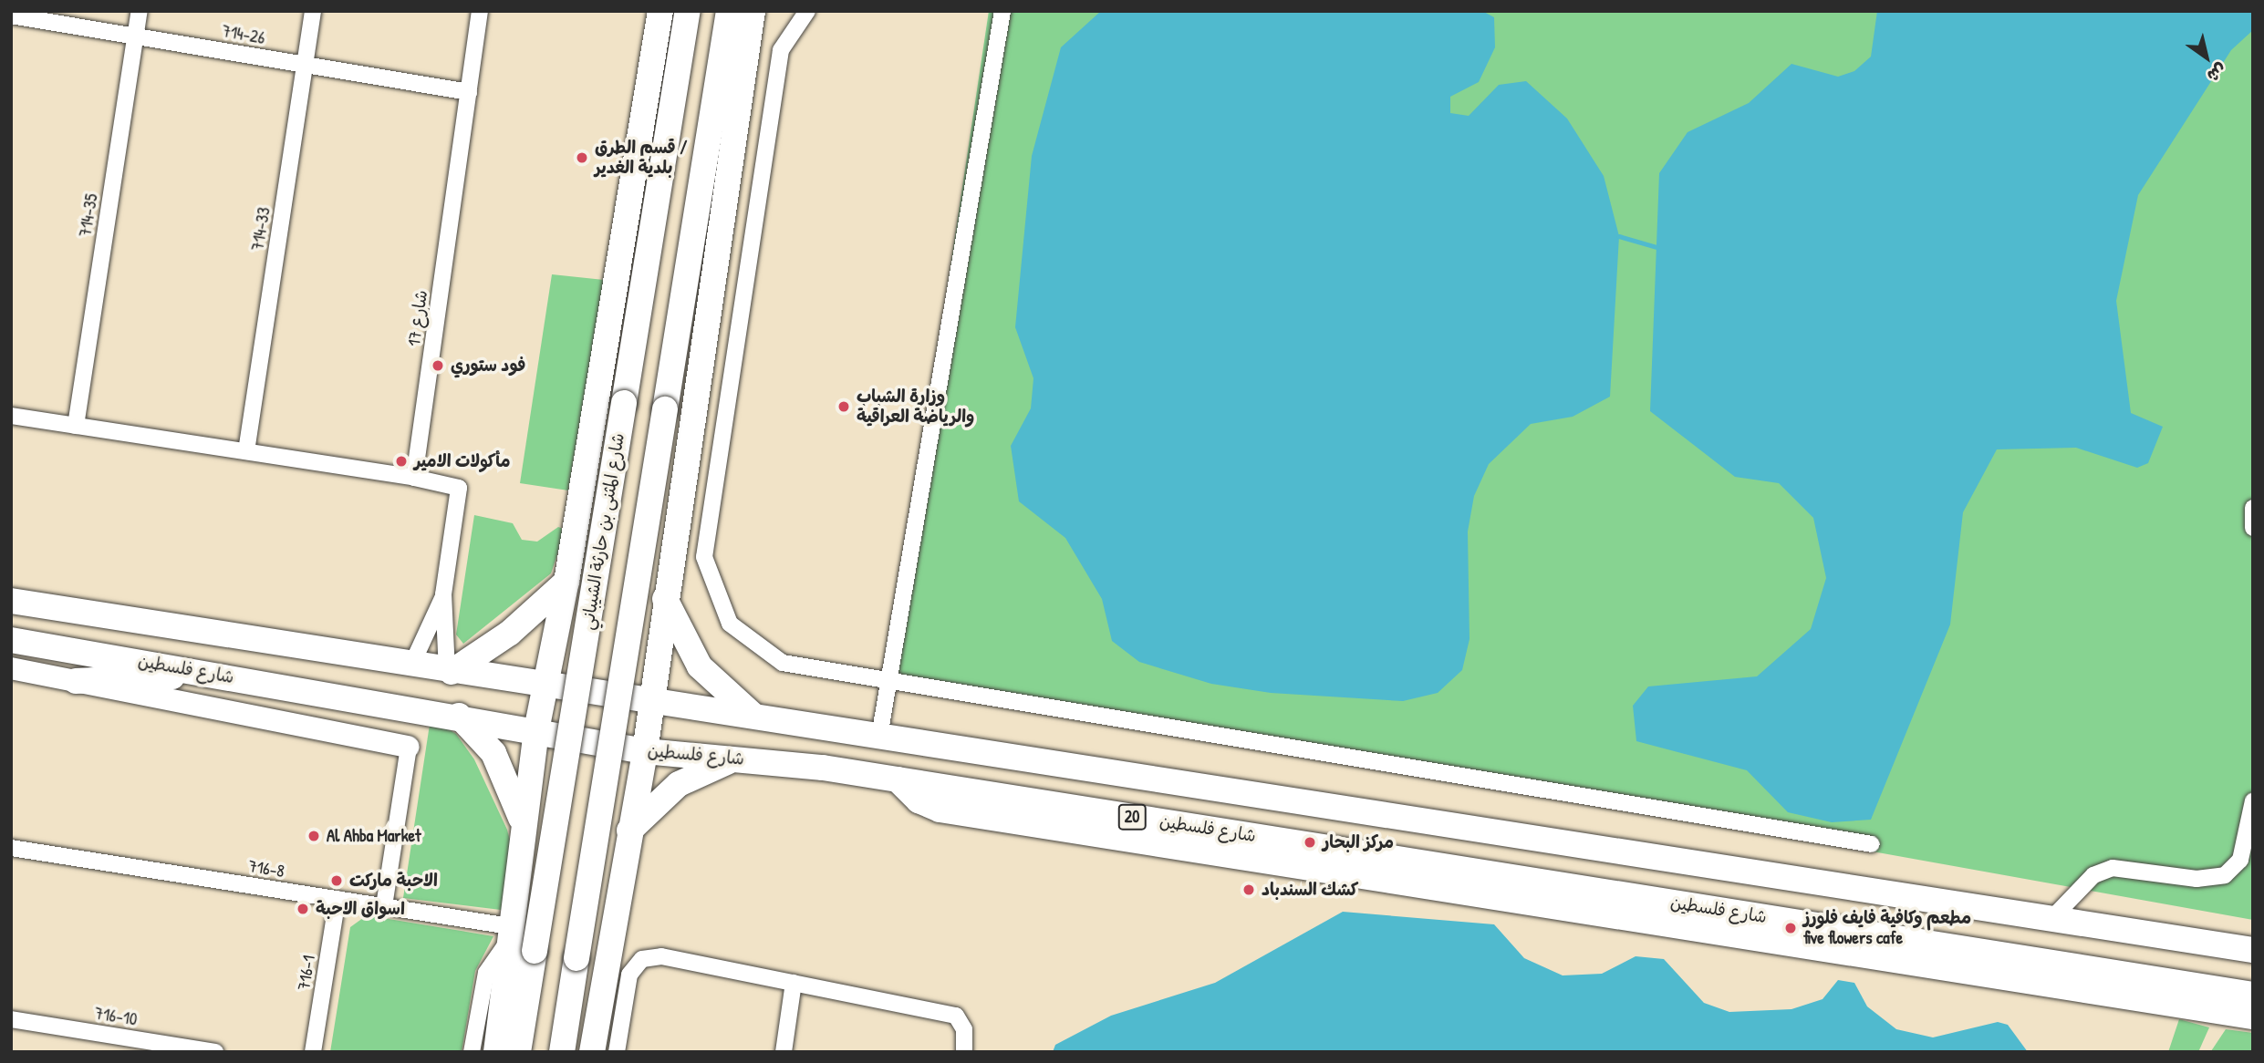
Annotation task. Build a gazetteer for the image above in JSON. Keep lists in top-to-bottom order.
{
  "streets": {
    "main road": ["شارع المثنى بن حارثة الشيباني", "شارع فلسطين", "20"],
    "street": [
      "714-26",
      "714-35",
      "714-33",
      "شارع 17",
      "716-8",
      "716-1",
      "716-10"
    ]
  },
  "crossings": [
    ["714-26", "714-35"],
    ["714-26", "714-33"],
    ["714-26", "شارع 17"],
    ["شارع المثنى بن حارثة الشيباني", "716-8"],
    ["716-8", "716-1"]
  ],
  "places": [
    "قسم الطرق / بلدية الغدير",
    "فود ستوري",
    "وزارة الشباب والرياضة العراقية",
    "مأكولات الامير",
    "Al Ahba Market",
    "مركز البحار",
    "الاحبة ماركت",
    "كشك السندباد",
    "اسواق الاحبة",
    "مطعم وكافية فايف فلورز five flowers cafe"
  ],
  "north": "bottom right"
}
